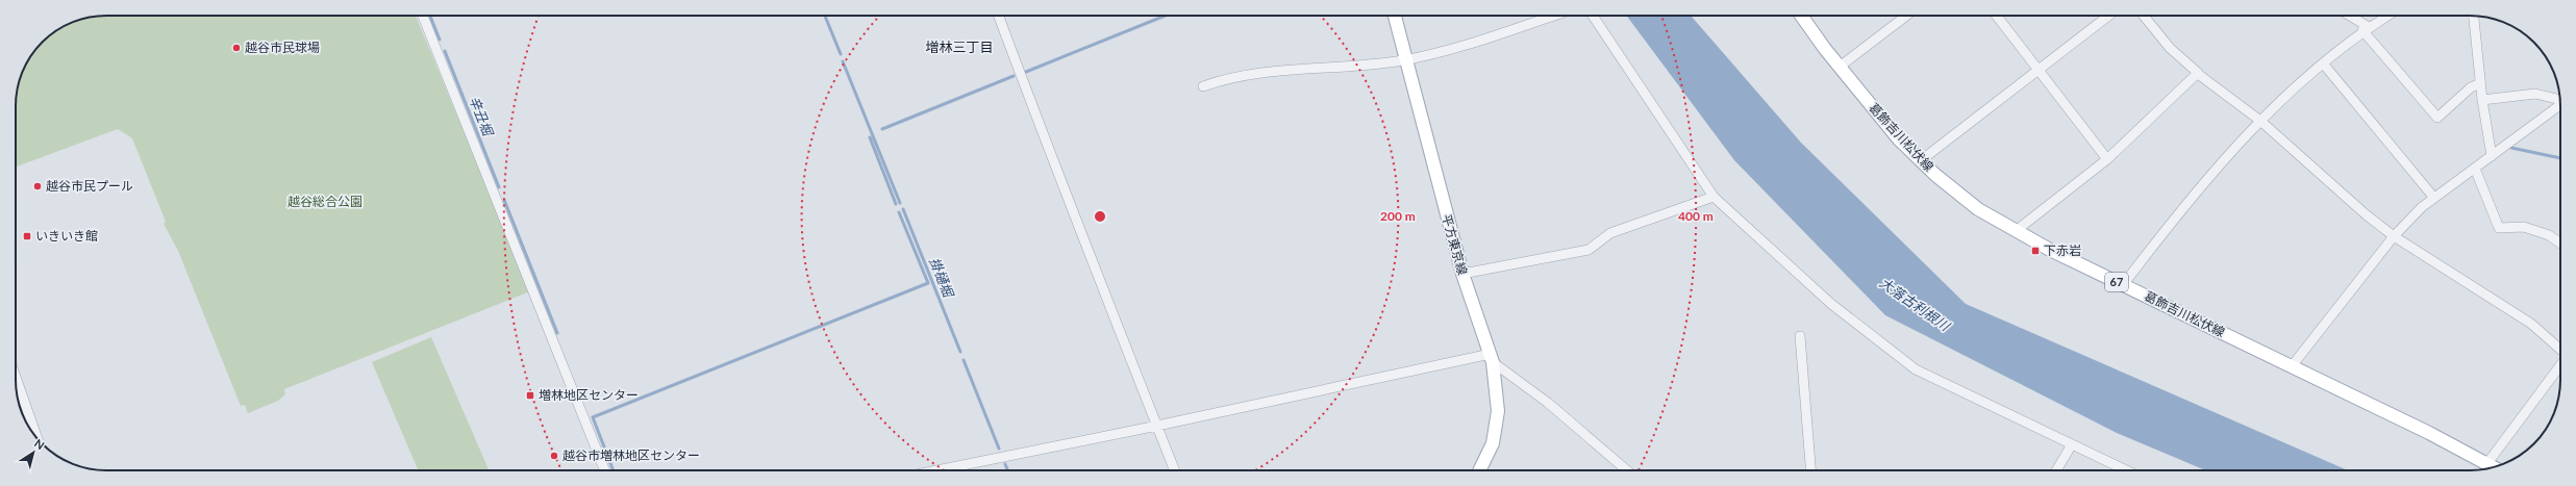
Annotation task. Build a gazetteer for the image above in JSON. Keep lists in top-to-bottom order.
{
  "streets": {
    "main road": ["葛飾吉川松伏線", "平方東京線", "67"]
  },
  "districts": ["増林三丁目"],
  "water": ["辛丑堀", "掛樋堀", "大落古利根川"],
  "parks": ["越谷総合公園"],
  "places": {
    "other": ["越谷市民球場", "越谷市民プール", "越谷市増林地区センター"],
    "transit": ["いきいき館", "下赤岩", "増林地区センター"]
  },
  "north": "top right",
  "rings": ["200 m", "400 m"]
}
